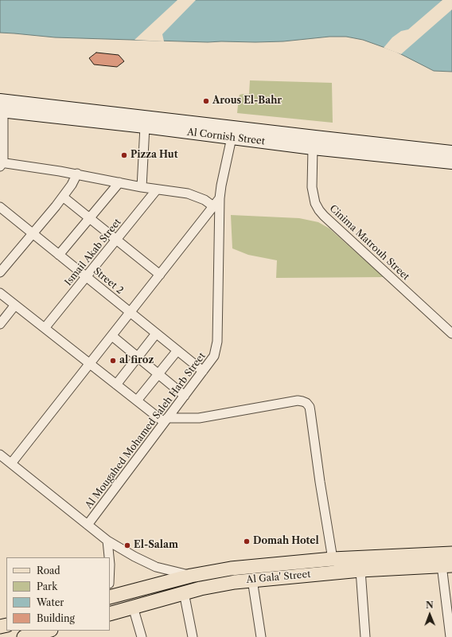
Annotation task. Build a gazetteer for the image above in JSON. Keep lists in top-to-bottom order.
{
  "streets": {
    "main road": ["Al Gala' Street"],
    "street": [
      "Al Cornish Street",
      "Cinima Matrouh Street",
      "Ismail Akab Street",
      "Street 2",
      "Al Mougahed Mohamed Saleh Harb Street"
    ]
  },
  "crossings": [
    ["Al Cornish Street", "Cinima Matrouh Street"],
    ["Al Cornish Street", "Al Mougahed Mohamed Saleh Harb Street"],
    ["Ismail Akab Street", "Street 2"],
    ["Street 2", "Al Mougahed Mohamed Saleh Harb Street"]
  ],
  "places": [
    "Arous El-Bahr",
    "Pizza Hut",
    "al firoz",
    "Domah Hotel",
    "El-Salam"
  ],
  "legend": [
    "Road",
    "Park",
    "Water",
    "Building"
  ],
  "north": "top"
}
